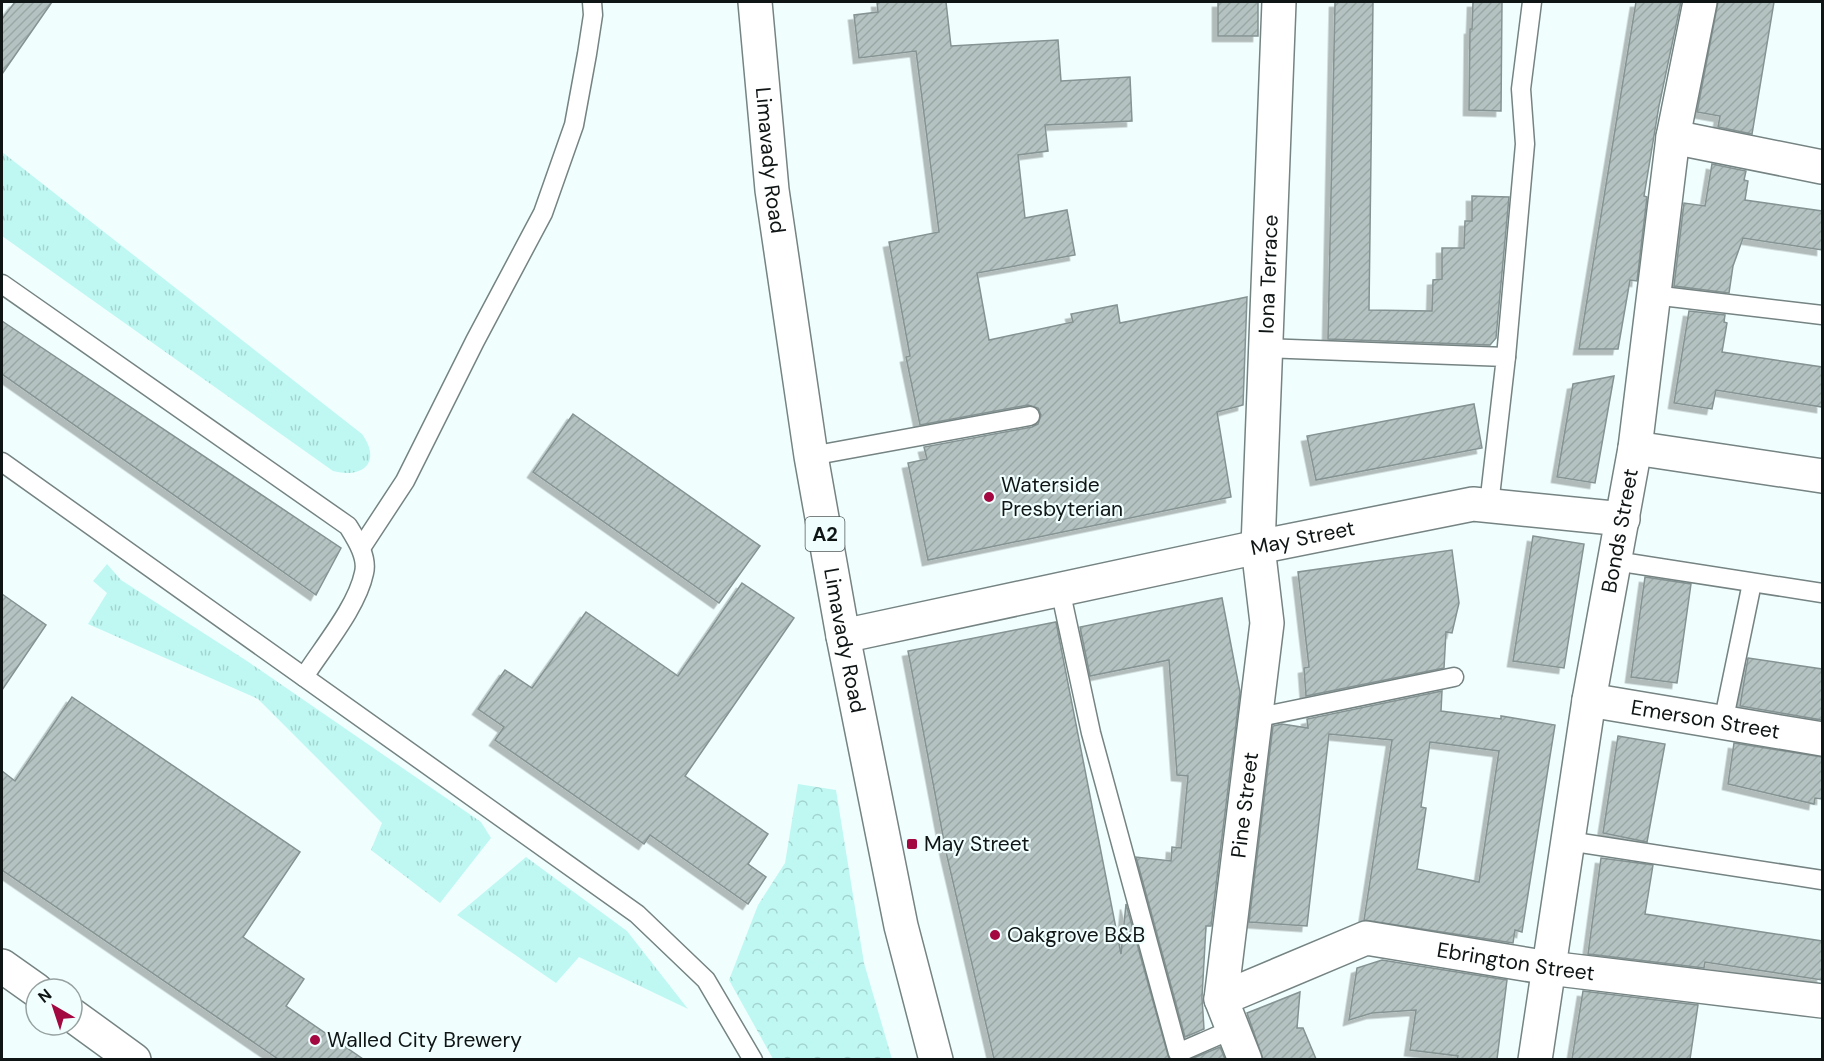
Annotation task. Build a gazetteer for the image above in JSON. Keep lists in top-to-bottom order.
{
  "streets": {
    "main road": [
      "Limavady Road",
      "Iona Terrace",
      "Bonds Street",
      "A2",
      "May Street",
      "Emerson Street",
      "Pine Street",
      "Ebrington Street"
    ]
  },
  "crossings": [
    ["Limavady Road", "May Street"],
    ["Iona Terrace", "May Street"],
    ["Iona Terrace", "Pine Street"],
    ["Bonds Street", "May Street"],
    ["Bonds Street", "Emerson Street"],
    ["Bonds Street", "Ebrington Street"],
    ["May Street", "Pine Street"],
    ["Pine Street", "Ebrington Street"]
  ],
  "places": {
    "other": ["Waterside Presbyterian", "Oakgrove B&B", "Walled City Brewery"],
    "transit": ["May Street"]
  },
  "north": "top left"
}
